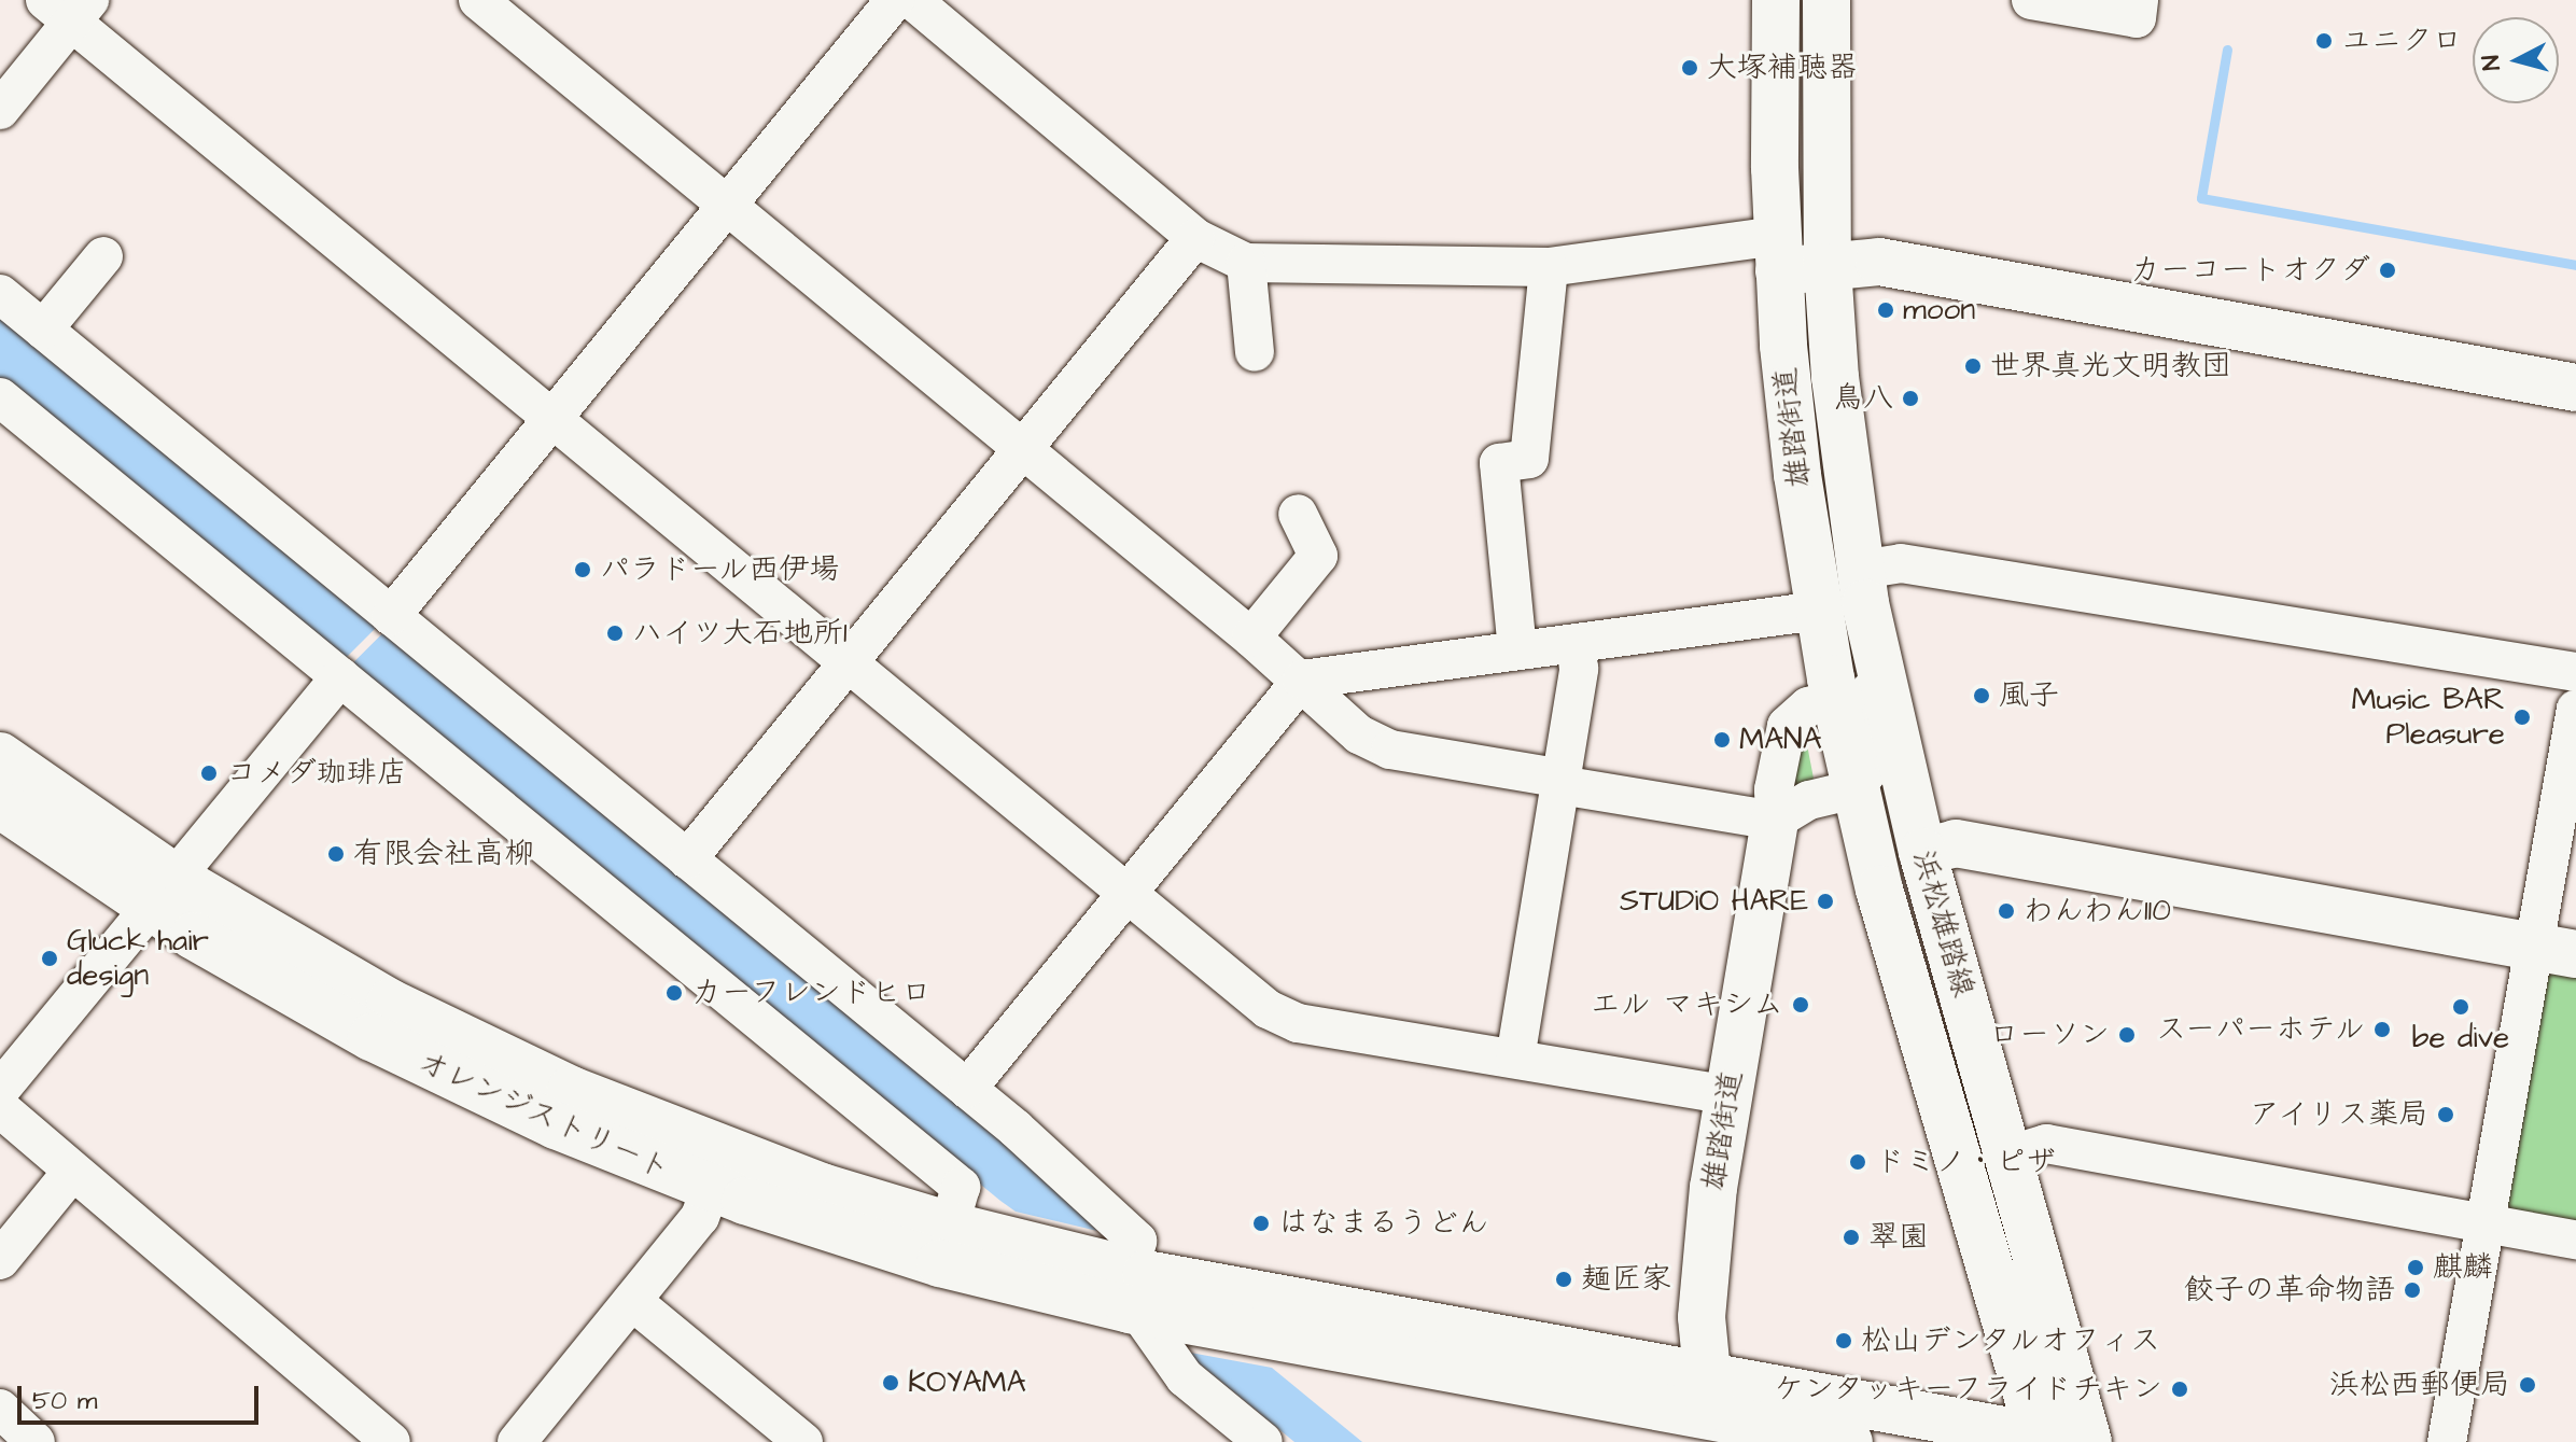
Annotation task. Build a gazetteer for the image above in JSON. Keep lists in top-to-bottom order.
{
  "streets": {
    "street": ["雄踏街道", "浜松雄踏線", "オレンジストリート"]
  },
  "crossings": [
    ["雄踏街道", "浜松雄踏線"]
  ],
  "places": [
    "ユニクロ",
    "大塚補聴器",
    "カーコートオクダ",
    "moon",
    "世界真光文明教団",
    "鳥八",
    "パラドール西伊場",
    "ハイツ大石地所1",
    "風子",
    "Music BAR Pleasure",
    "MANA",
    "コメダ珈琲店",
    "有限会社高柳",
    "STUDiO HARE",
    "わんわん110",
    "Gluck hair design",
    "カーフレンドヒロ",
    "エル マキシム",
    "be dive",
    "スーパーホテル",
    "ローソン",
    "アイリス薬局",
    "ドミノ・ピザ",
    "はなまるうどん",
    "翠園",
    "麒麟",
    "麺匠家",
    "餃子の革命物語",
    "松山デンタルオフィス",
    "KOYAMA",
    "浜松西郵便局",
    "ケンタッキーフライドチキン"
  ],
  "scale_bar": "50 m",
  "north": "left"
}
